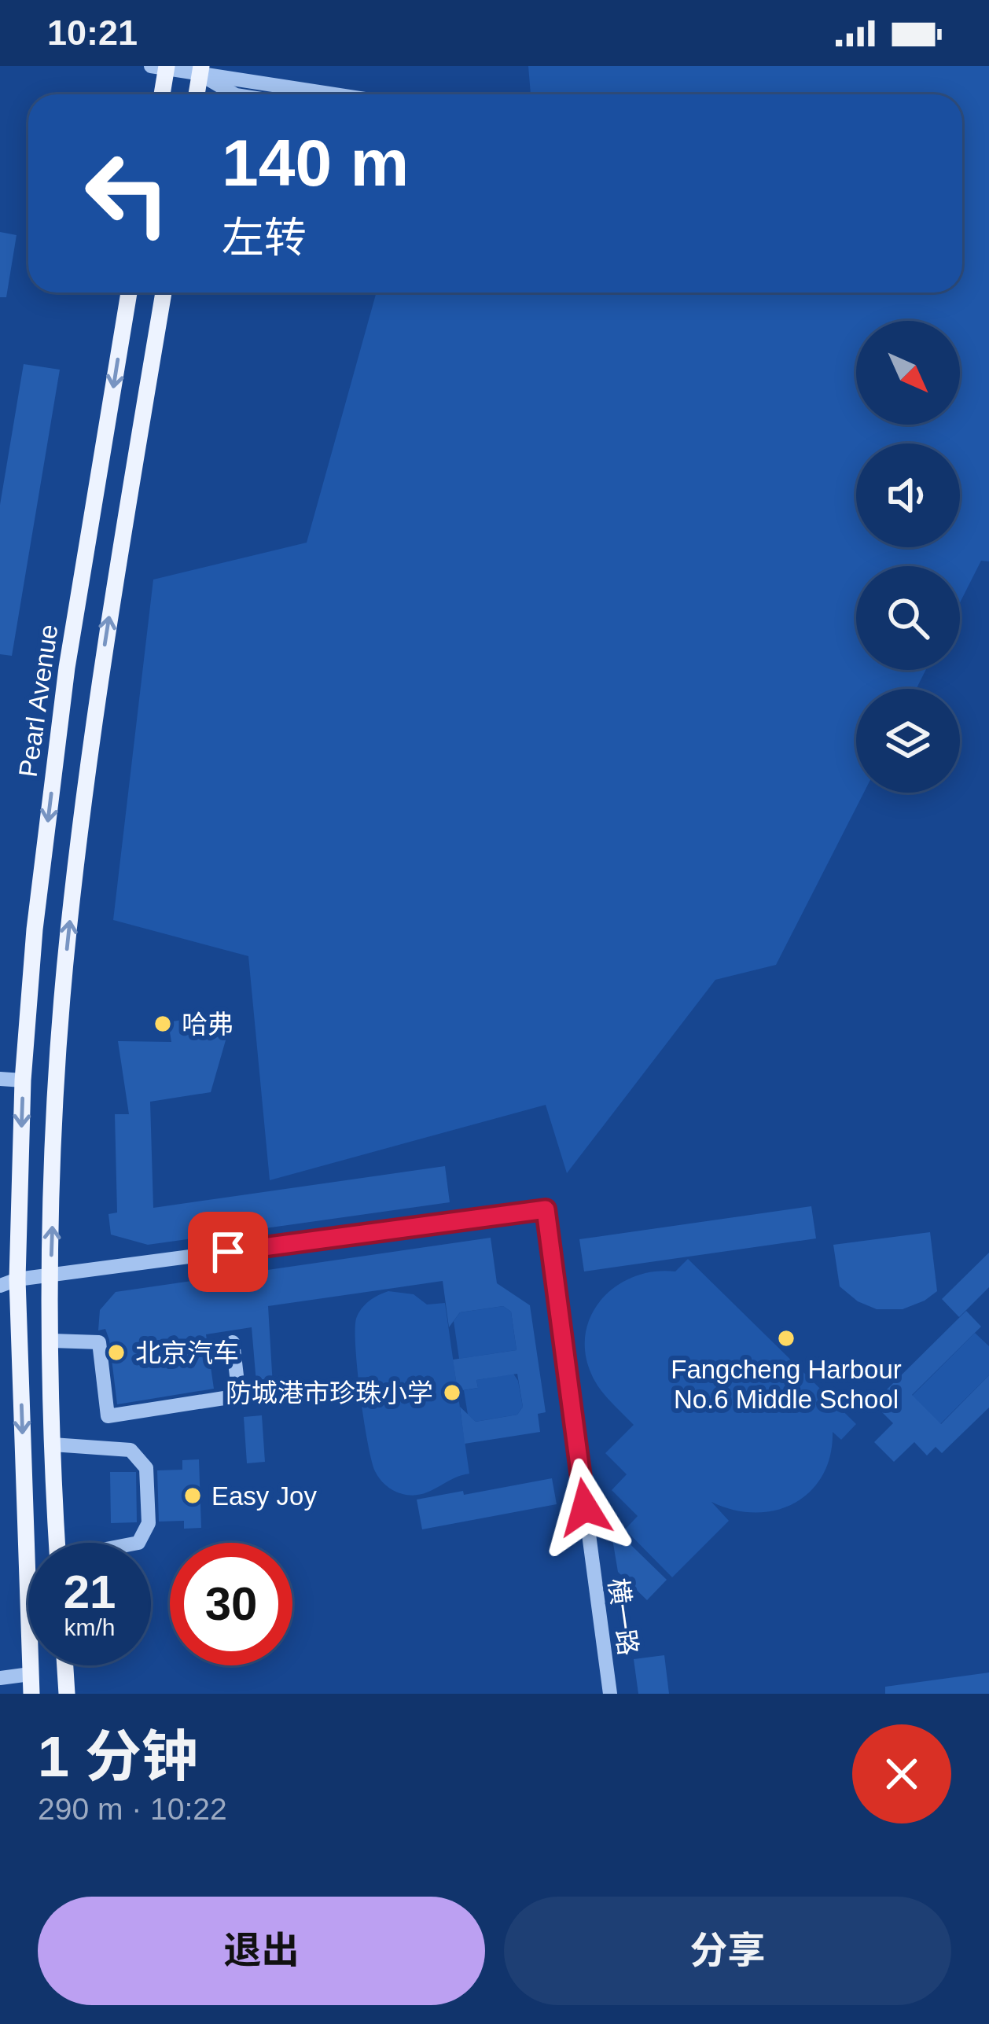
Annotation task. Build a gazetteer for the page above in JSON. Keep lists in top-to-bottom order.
{
  "streets": {
    "main road": ["Pearl Avenue"],
    "street": ["横一路"]
  },
  "places": [
    "哈弗",
    "Fangcheng Harbour No.6 Middle School",
    "北京汽车",
    "防城港市珍珠小学",
    "Easy Joy"
  ],
  "north": "bottom right",
  "page": {
    "status": "10:21",
    "turn": ["140 m", "左转"],
    "speed": "21 km/h",
    "limit": "30",
    "heading": ["1 分钟", "290 m · 10:22"],
    "buttons": ["退出", "分享"]
  }
}
